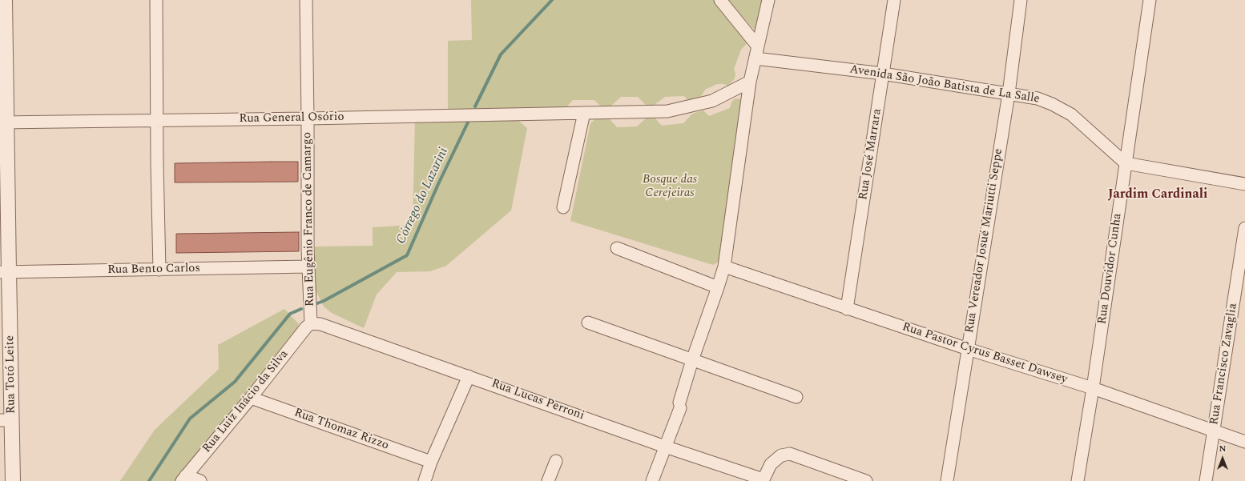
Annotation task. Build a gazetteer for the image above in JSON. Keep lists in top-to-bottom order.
{
  "streets": {
    "street": [
      "Avenida São João Batista de La Salle",
      "Rua General Osório",
      "Rua José Marrara",
      "Rua Eugênio Franco de Camargo",
      "Rua Vereador Josué Mariutti Seppe",
      "Rua Douvidor Cunha",
      "Rua Bento Carlos",
      "Rua Pastor Cyrus Basset Dawsey",
      "Rua Francisco Zavaglia",
      "Rua Totó Leite",
      "Rua Lucas Perroni",
      "Rua Luiz Inácio da Silva",
      "Rua Thomaz Rizzo"
    ]
  },
  "crossings": [
    ["Avenida São João Batista de La Salle", "Rua José Marrara"],
    ["Avenida São João Batista de La Salle", "Rua Vereador Josué Mariutti Seppe"],
    ["Avenida São João Batista de La Salle", "Rua Douvidor Cunha"],
    ["Rua General Osório", "Rua Eugênio Franco de Camargo"],
    ["Rua General Osório", "Rua Totó Leite"],
    ["Rua José Marrara", "Rua Pastor Cyrus Basset Dawsey"],
    ["Rua Eugênio Franco de Camargo", "Rua Bento Carlos"],
    ["Rua Eugênio Franco de Camargo", "Rua Lucas Perroni"],
    ["Rua Eugênio Franco de Camargo", "Rua Luiz Inácio da Silva"],
    ["Rua Vereador Josué Mariutti Seppe", "Rua Pastor Cyrus Basset Dawsey"],
    ["Rua Douvidor Cunha", "Rua Pastor Cyrus Basset Dawsey"],
    ["Rua Bento Carlos", "Rua Totó Leite"],
    ["Rua Pastor Cyrus Basset Dawsey", "Rua Francisco Zavaglia"],
    ["Rua Lucas Perroni", "Rua Luiz Inácio da Silva"],
    ["Rua Luiz Inácio da Silva", "Rua Thomaz Rizzo"]
  ],
  "districts": ["Jardim Cardinali"],
  "water": ["Córrego do Lazarini"],
  "parks": ["Bosque das Cerejeiras"],
  "north": "top"
}
